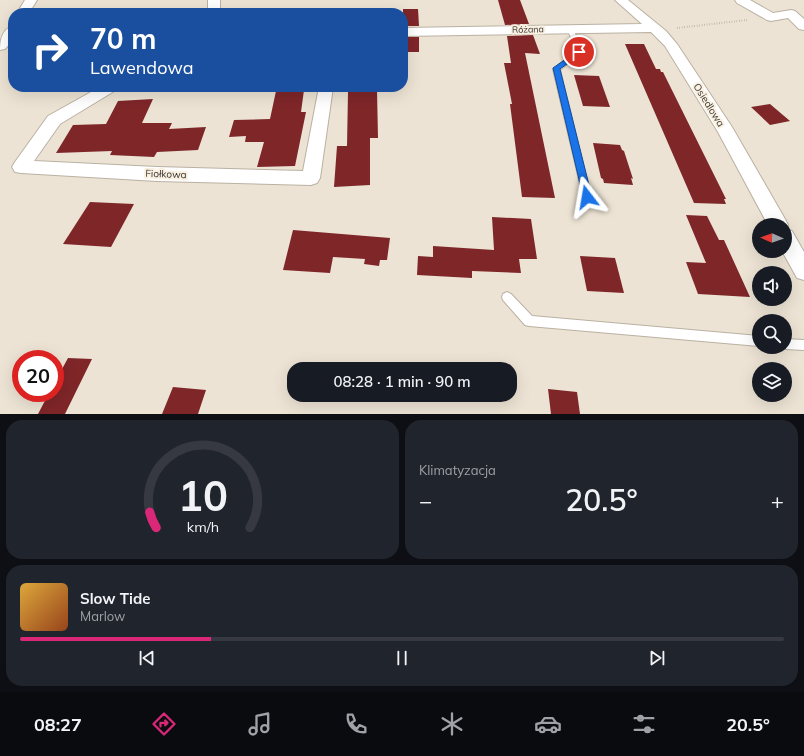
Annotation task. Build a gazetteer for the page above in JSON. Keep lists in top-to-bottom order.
{
  "streets": {
    "street": ["Różana", "Osiedlowa", "Fiołkowa"]
  },
  "crossings": [
    ["Różana", "Osiedlowa"]
  ],
  "north": "left",
  "page": {
    "turn": ["70 m", "Lawendowa"],
    "limit": "20",
    "trip": "08:28 · 1 min · 90 m",
    "tile": "Klimatyzacja",
    "heat": ["−", "20.5°", "+"],
    "song": ["Slow Tide", "Marlow"],
    "tabs": ["08:27", "20.5°"],
    "gauge": ["10", "km/h"]
  }
}
